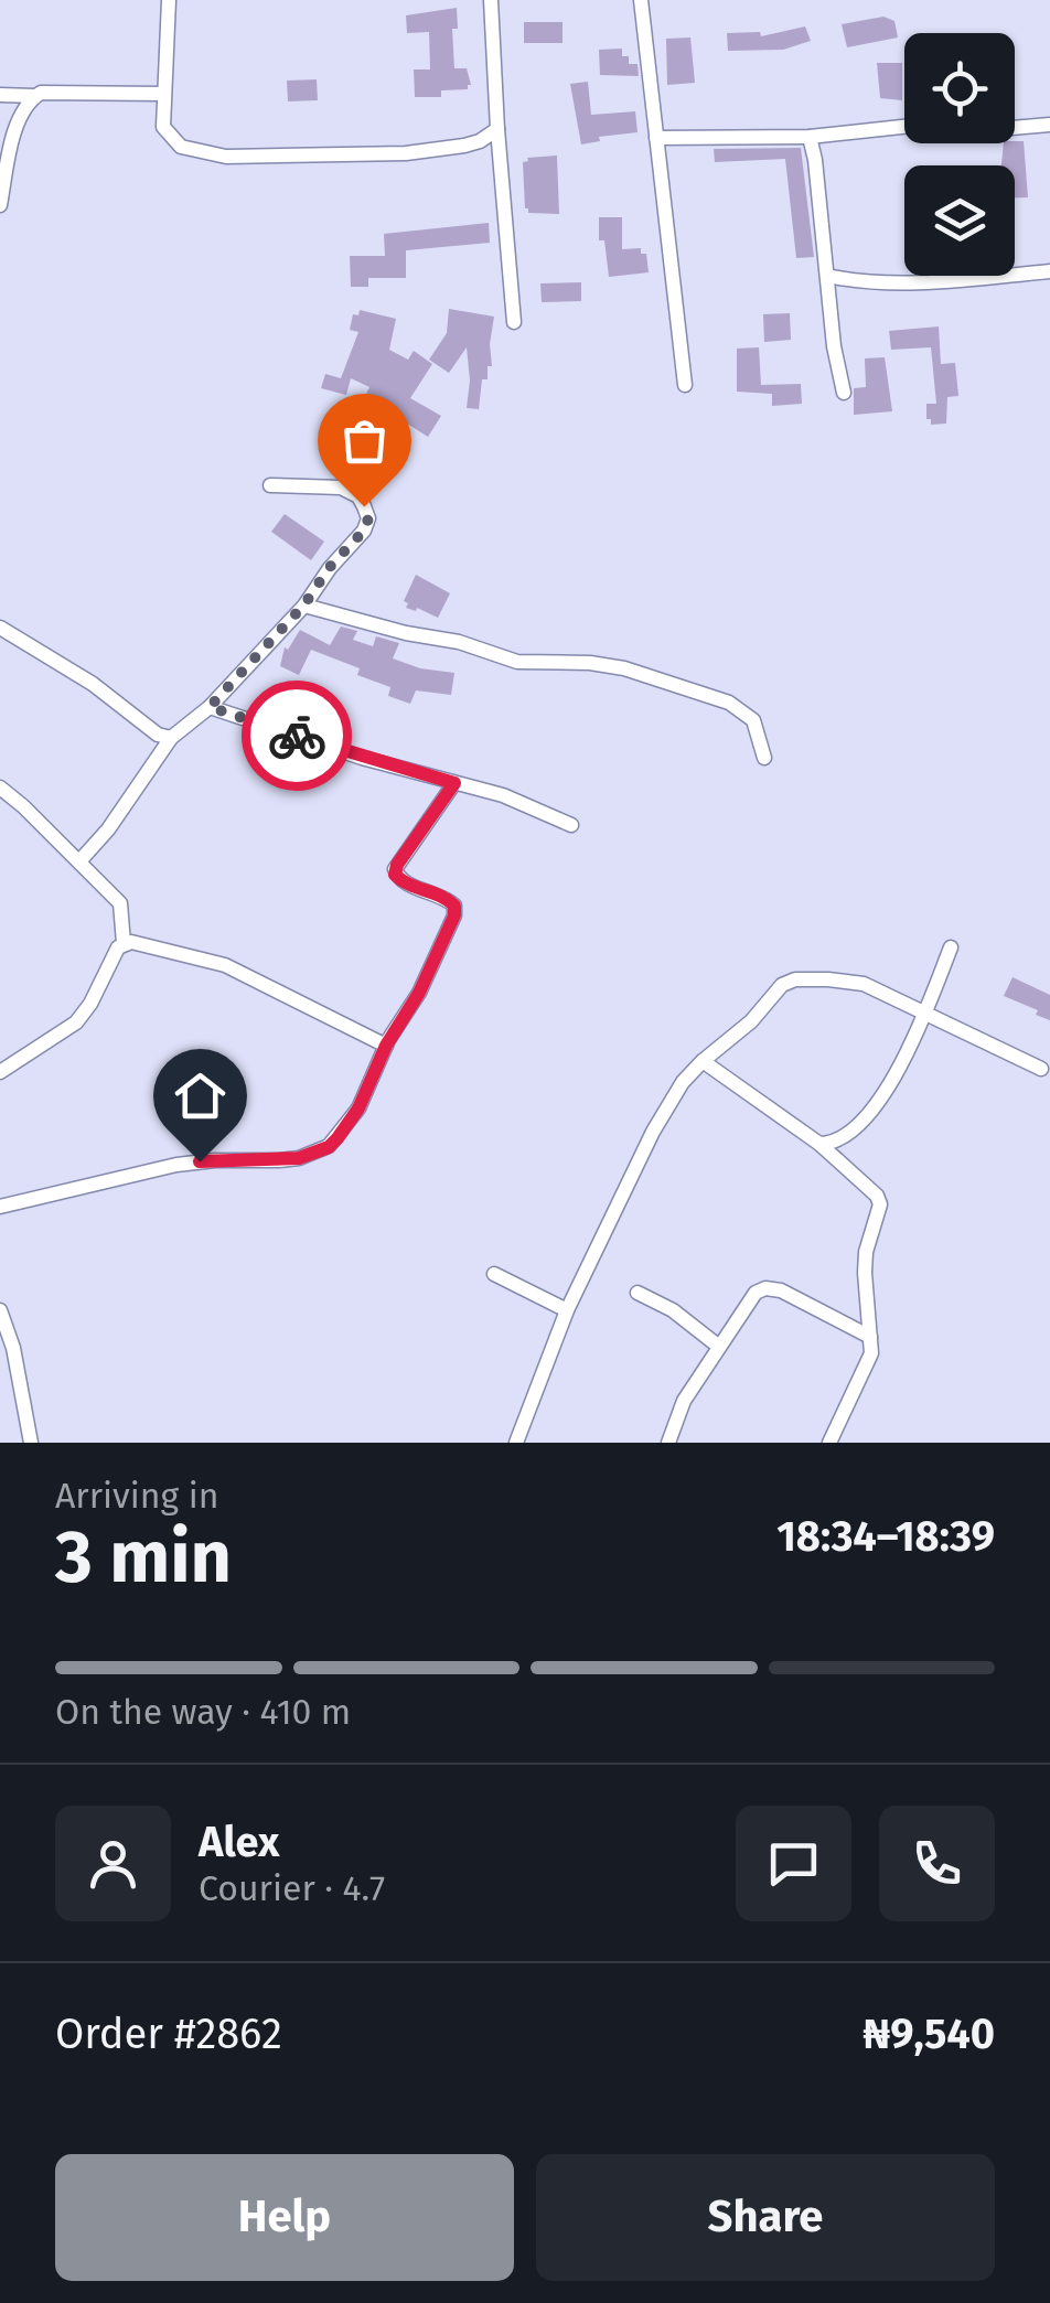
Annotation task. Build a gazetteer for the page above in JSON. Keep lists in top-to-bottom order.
{
  "page": {
    "heading": ["3 min", "Arriving in", "18:34–18:39"],
    "panel": [
      "Alex",
      "Courier · 4.7",
      "Order #2862",
      "₦9,540"
    ],
    "bar": "On the way · 410 m",
    "buttons": ["Help", "Share"]
  }
}
